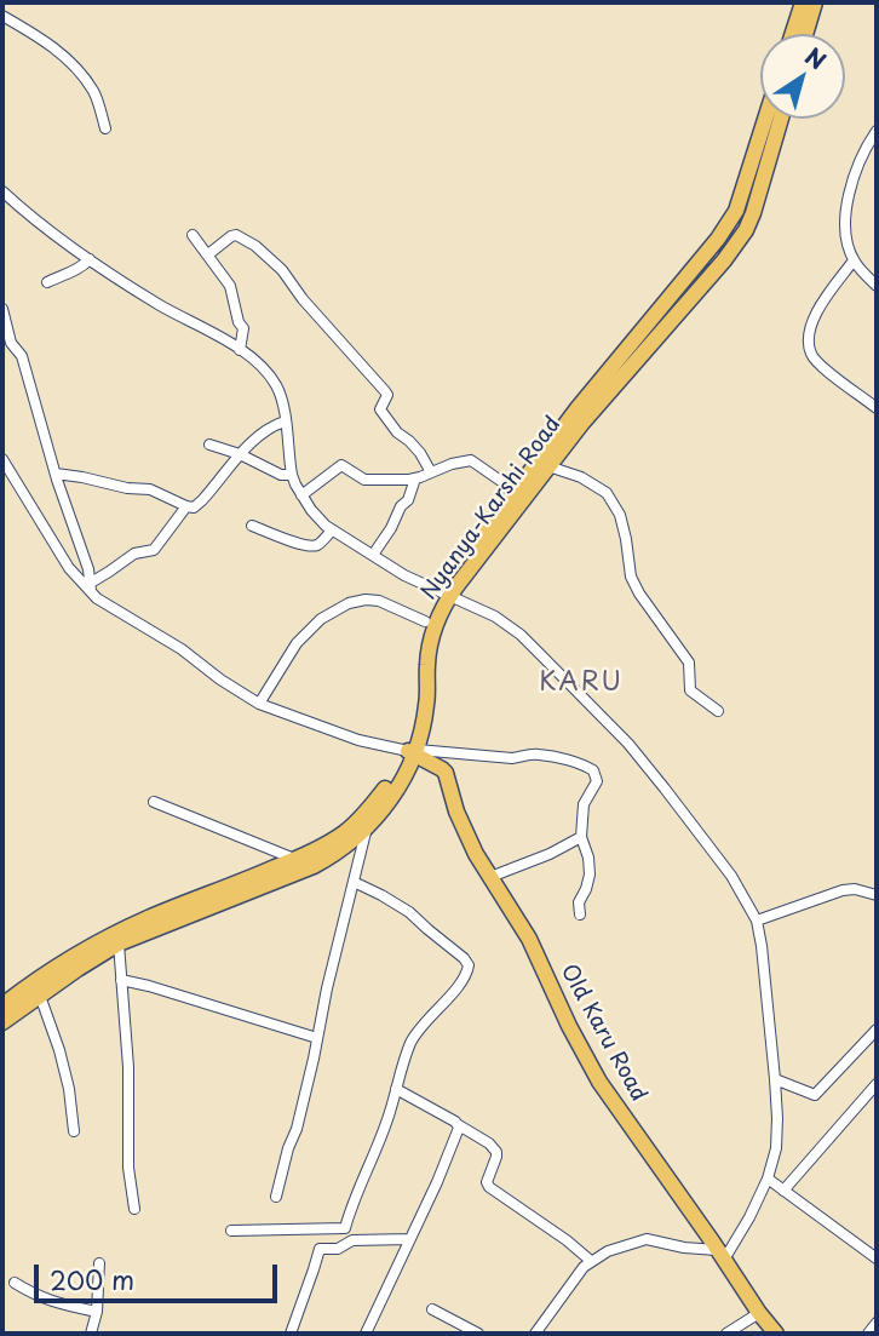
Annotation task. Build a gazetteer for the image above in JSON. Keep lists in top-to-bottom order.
{
  "streets": {
    "main road": ["Nyanya-Karshi Road", "Old Karu Road"]
  },
  "crossings": [
    ["Nyanya-Karshi Road", "Old Karu Road"]
  ],
  "districts": ["KARU"],
  "scale_bar": "200 m",
  "north": "top right"
}
